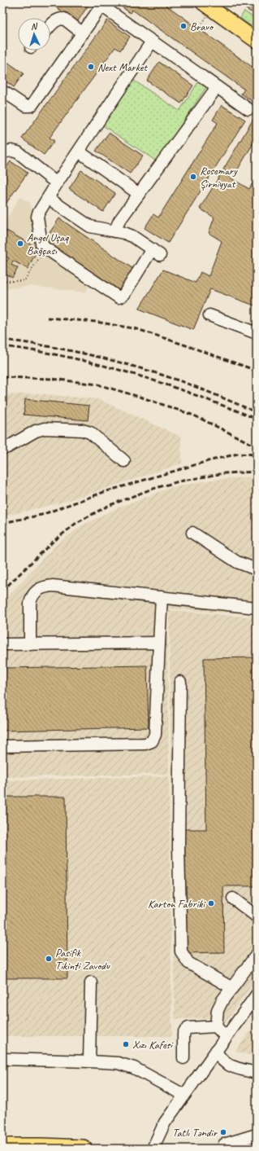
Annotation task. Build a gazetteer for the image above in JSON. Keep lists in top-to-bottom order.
{
  "places": [
    "Bravo",
    "Next Market",
    "Rosemary Şirniyyat",
    "Angel Uşaq Bağçası",
    "Karton Fabriki",
    "Pasifik Tikinti Zavodu",
    "Xızı Kafesi",
    "Tatlı Təndir"
  ],
  "north": "top"
}
